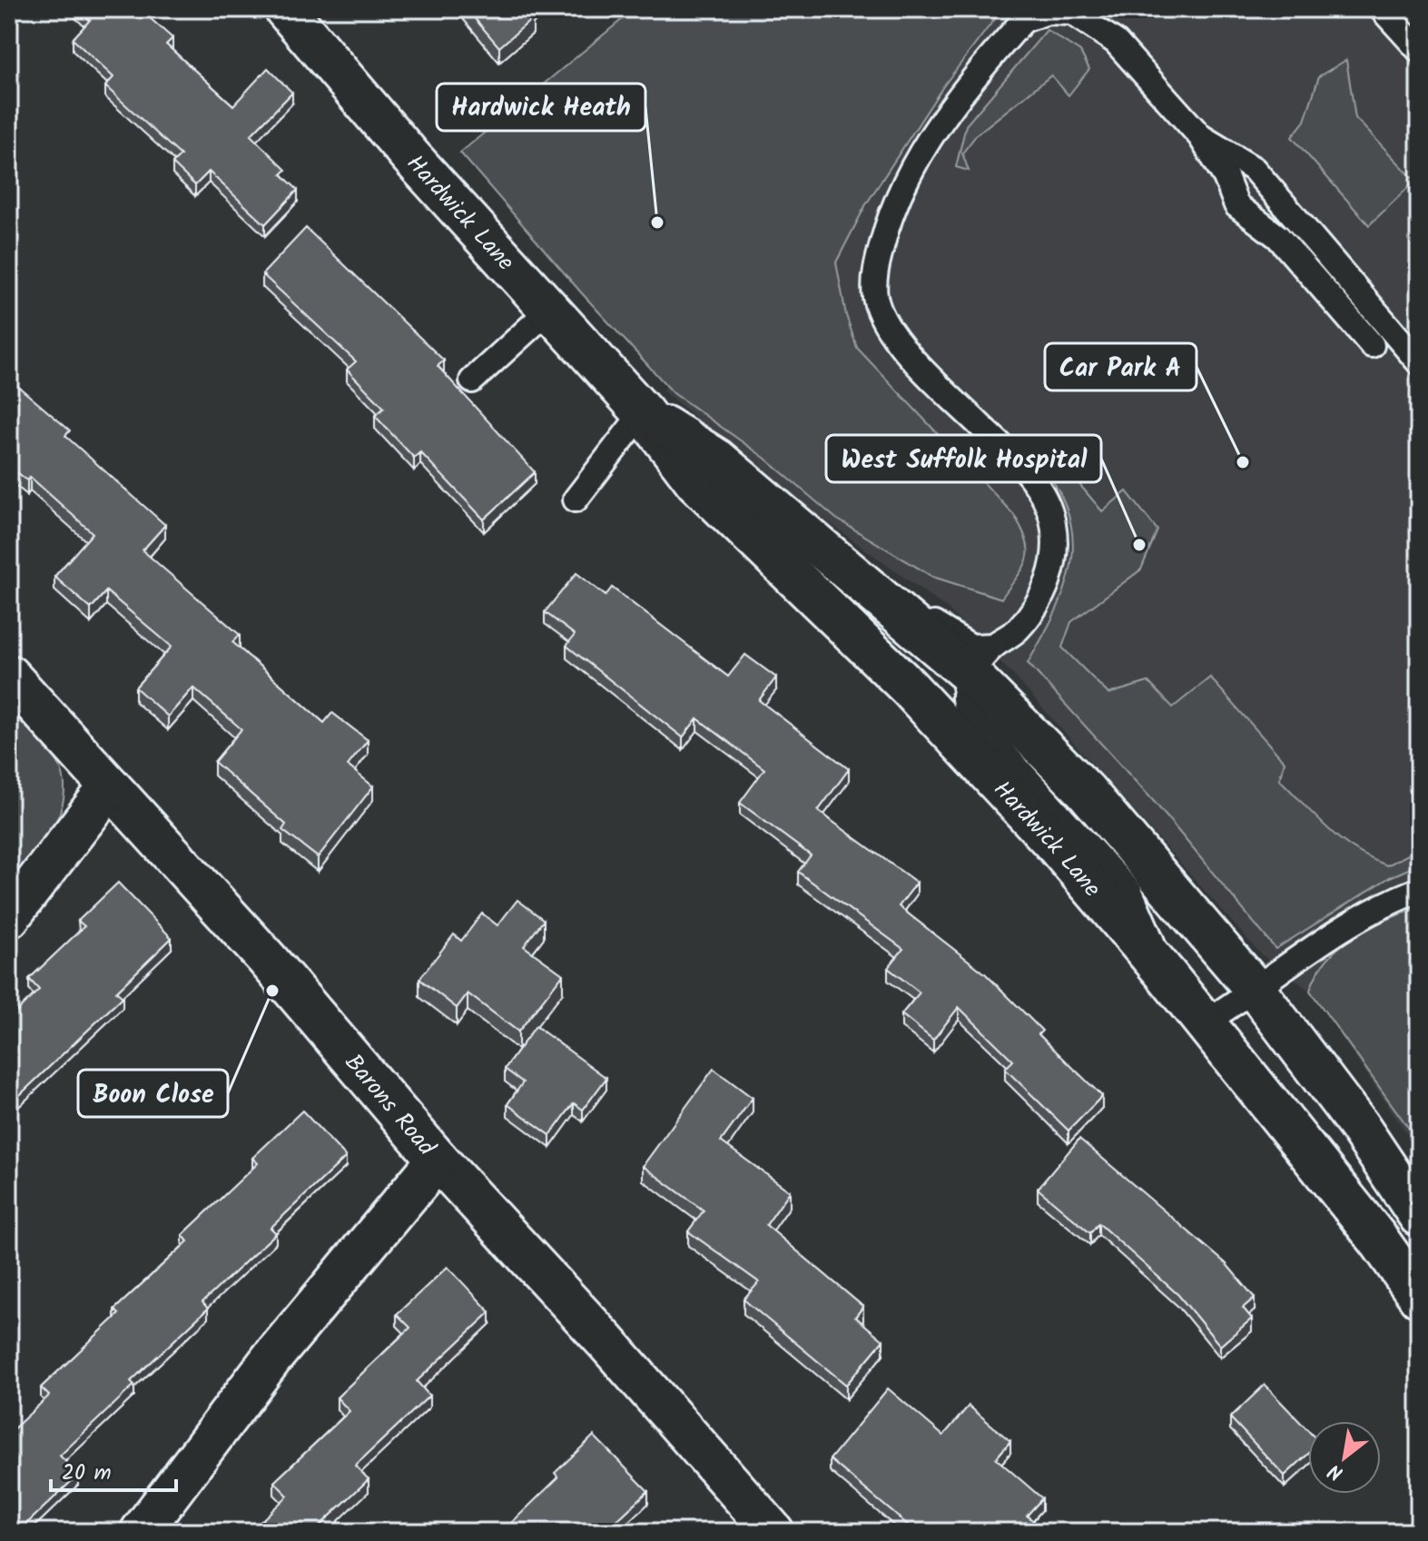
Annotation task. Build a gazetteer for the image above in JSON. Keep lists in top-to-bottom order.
{
  "streets": {
    "street": ["Hardwick Lane", "Barons Road"]
  },
  "places": [
    "Hardwick Heath",
    "Car Park A",
    "West Suffolk Hospital",
    "Boon Close"
  ],
  "scale_bar": "20 m",
  "north": "bottom left"
}
